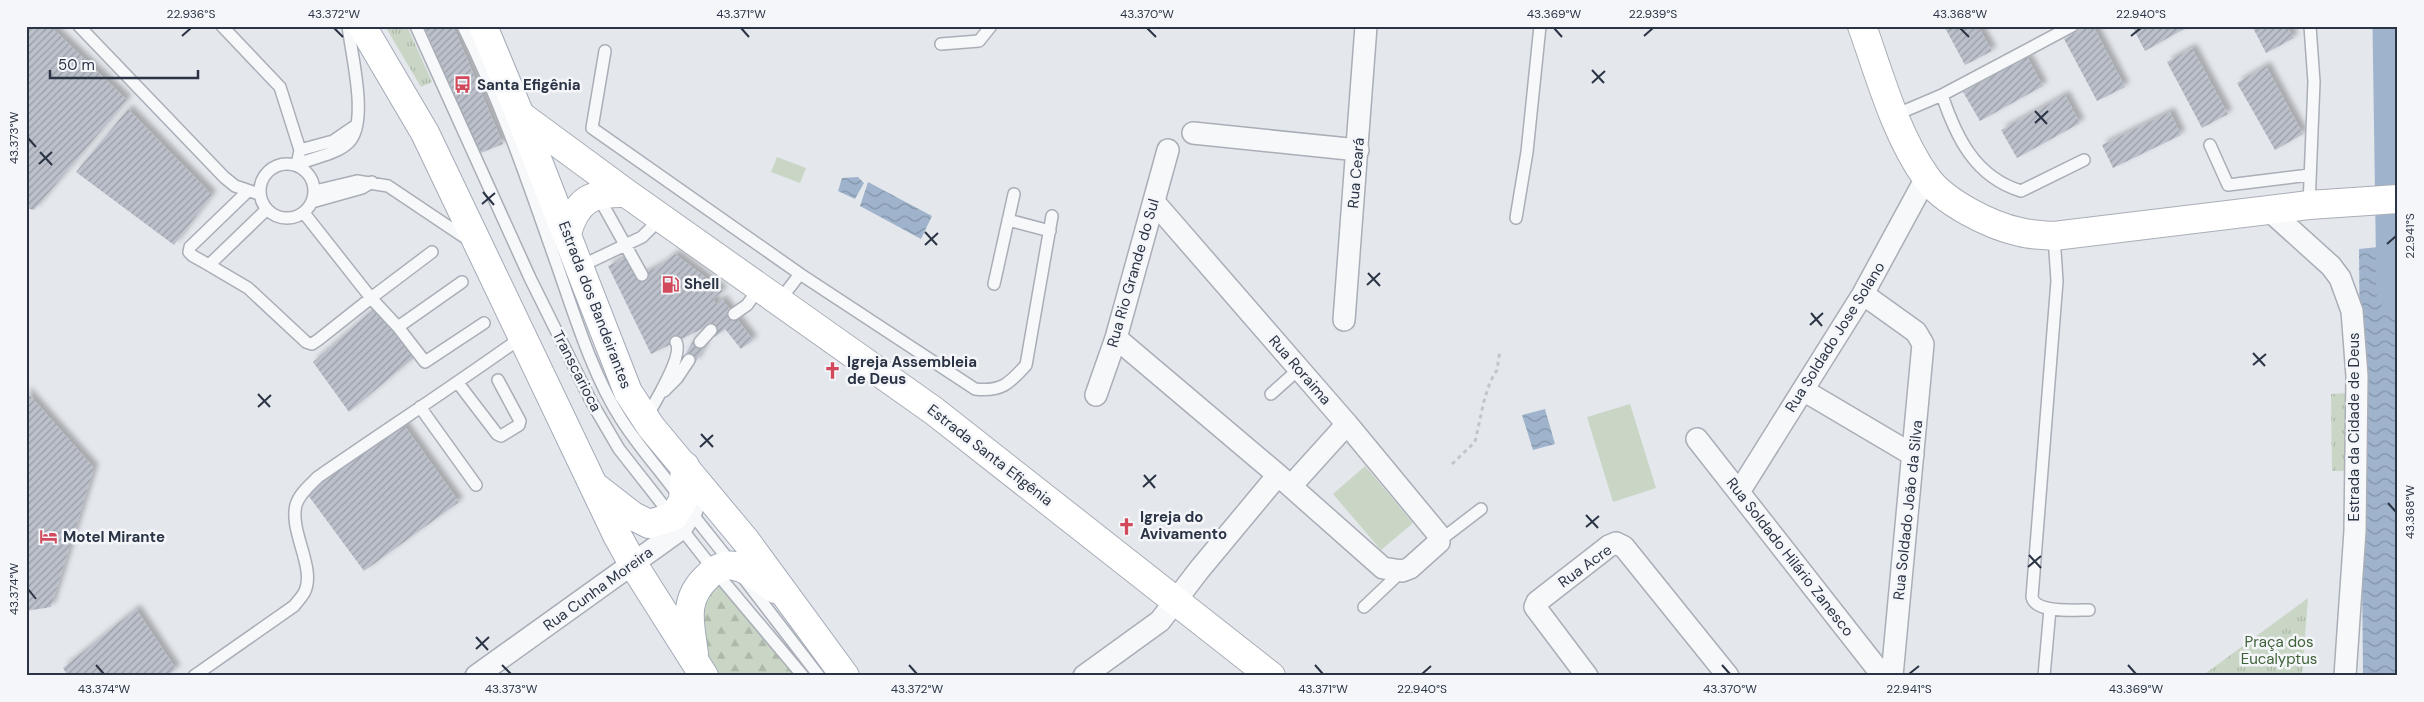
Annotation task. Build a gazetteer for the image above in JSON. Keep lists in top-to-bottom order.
{
  "streets": {
    "main road": ["Estrada dos Bandeirantes", "Estrada Santa Efigênia"],
    "street": [
      "Rua Ceará",
      "Rua Rio Grande do Sul",
      "Rua Soldado Jose Solano",
      "Rua Roraima",
      "Estrada da Cidade de Deus",
      "Rua Soldado João da Silva",
      "Rua Soldado Hilário Zanesco",
      "Rua Acre",
      "Rua Cunha Moreira"
    ],
    "lane": ["Transcarioca"]
  },
  "crossings": [
    ["Rua Rio Grande do Sul", "Rua Roraima"],
    ["Estrada dos Bandeirantes", "Transcarioca"],
    ["Estrada dos Bandeirantes", "Estrada Santa Efigênia"],
    ["Estrada dos Bandeirantes", "Rua Cunha Moreira"],
    ["Rua Soldado Jose Solano", "Rua Soldado João da Silva"],
    ["Rua Soldado Jose Solano", "Rua Soldado Hilário Zanesco"],
    ["Transcarioca", "Rua Cunha Moreira"]
  ],
  "parks": ["Praça dos Eucalyptus"],
  "places": {
    "bus stop": ["Santa Efigênia"],
    "fuel station": ["Shell"],
    "church": ["Igreja Assembleia de Deus", "Igreja do Avivamento"],
    "hotel": ["Motel Mirante"]
  },
  "scale_bar": "50 m",
  "coordinates": [
    "22.936°S",
    "43.372°W",
    "43.371°W",
    "43.370°W",
    "43.369°W",
    "22.939°S",
    "43.368°W",
    "22.940°S",
    "43.373°W",
    "22.941°S",
    "43.374°W"
  ]
}
